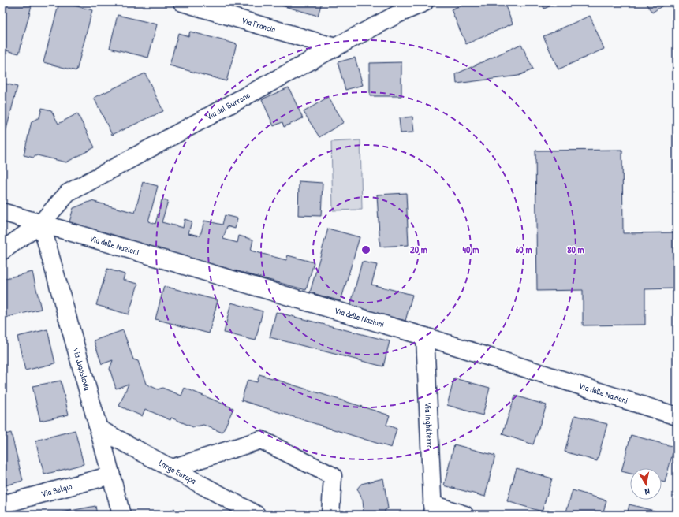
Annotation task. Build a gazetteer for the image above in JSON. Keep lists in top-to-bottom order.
{
  "streets": {
    "street": [
      "Via Francia",
      "Via del Burrone",
      "Via delle Nazioni",
      "Via Jugoslavia",
      "Via Inghilterra",
      "Largo Europa",
      "Via Belgio"
    ]
  },
  "crossings": [
    ["Via Francia", "Via del Burrone"],
    ["Via del Burrone", "Via delle Nazioni"],
    ["Via del Burrone", "Via Jugoslavia"],
    ["Via delle Nazioni", "Via Jugoslavia"],
    ["Via delle Nazioni", "Via Inghilterra"],
    ["Via Jugoslavia", "Largo Europa"],
    ["Via Jugoslavia", "Via Belgio"]
  ],
  "north": "bottom",
  "rings": [
    "20 m",
    "40 m",
    "60 m",
    "80 m"
  ]
}
